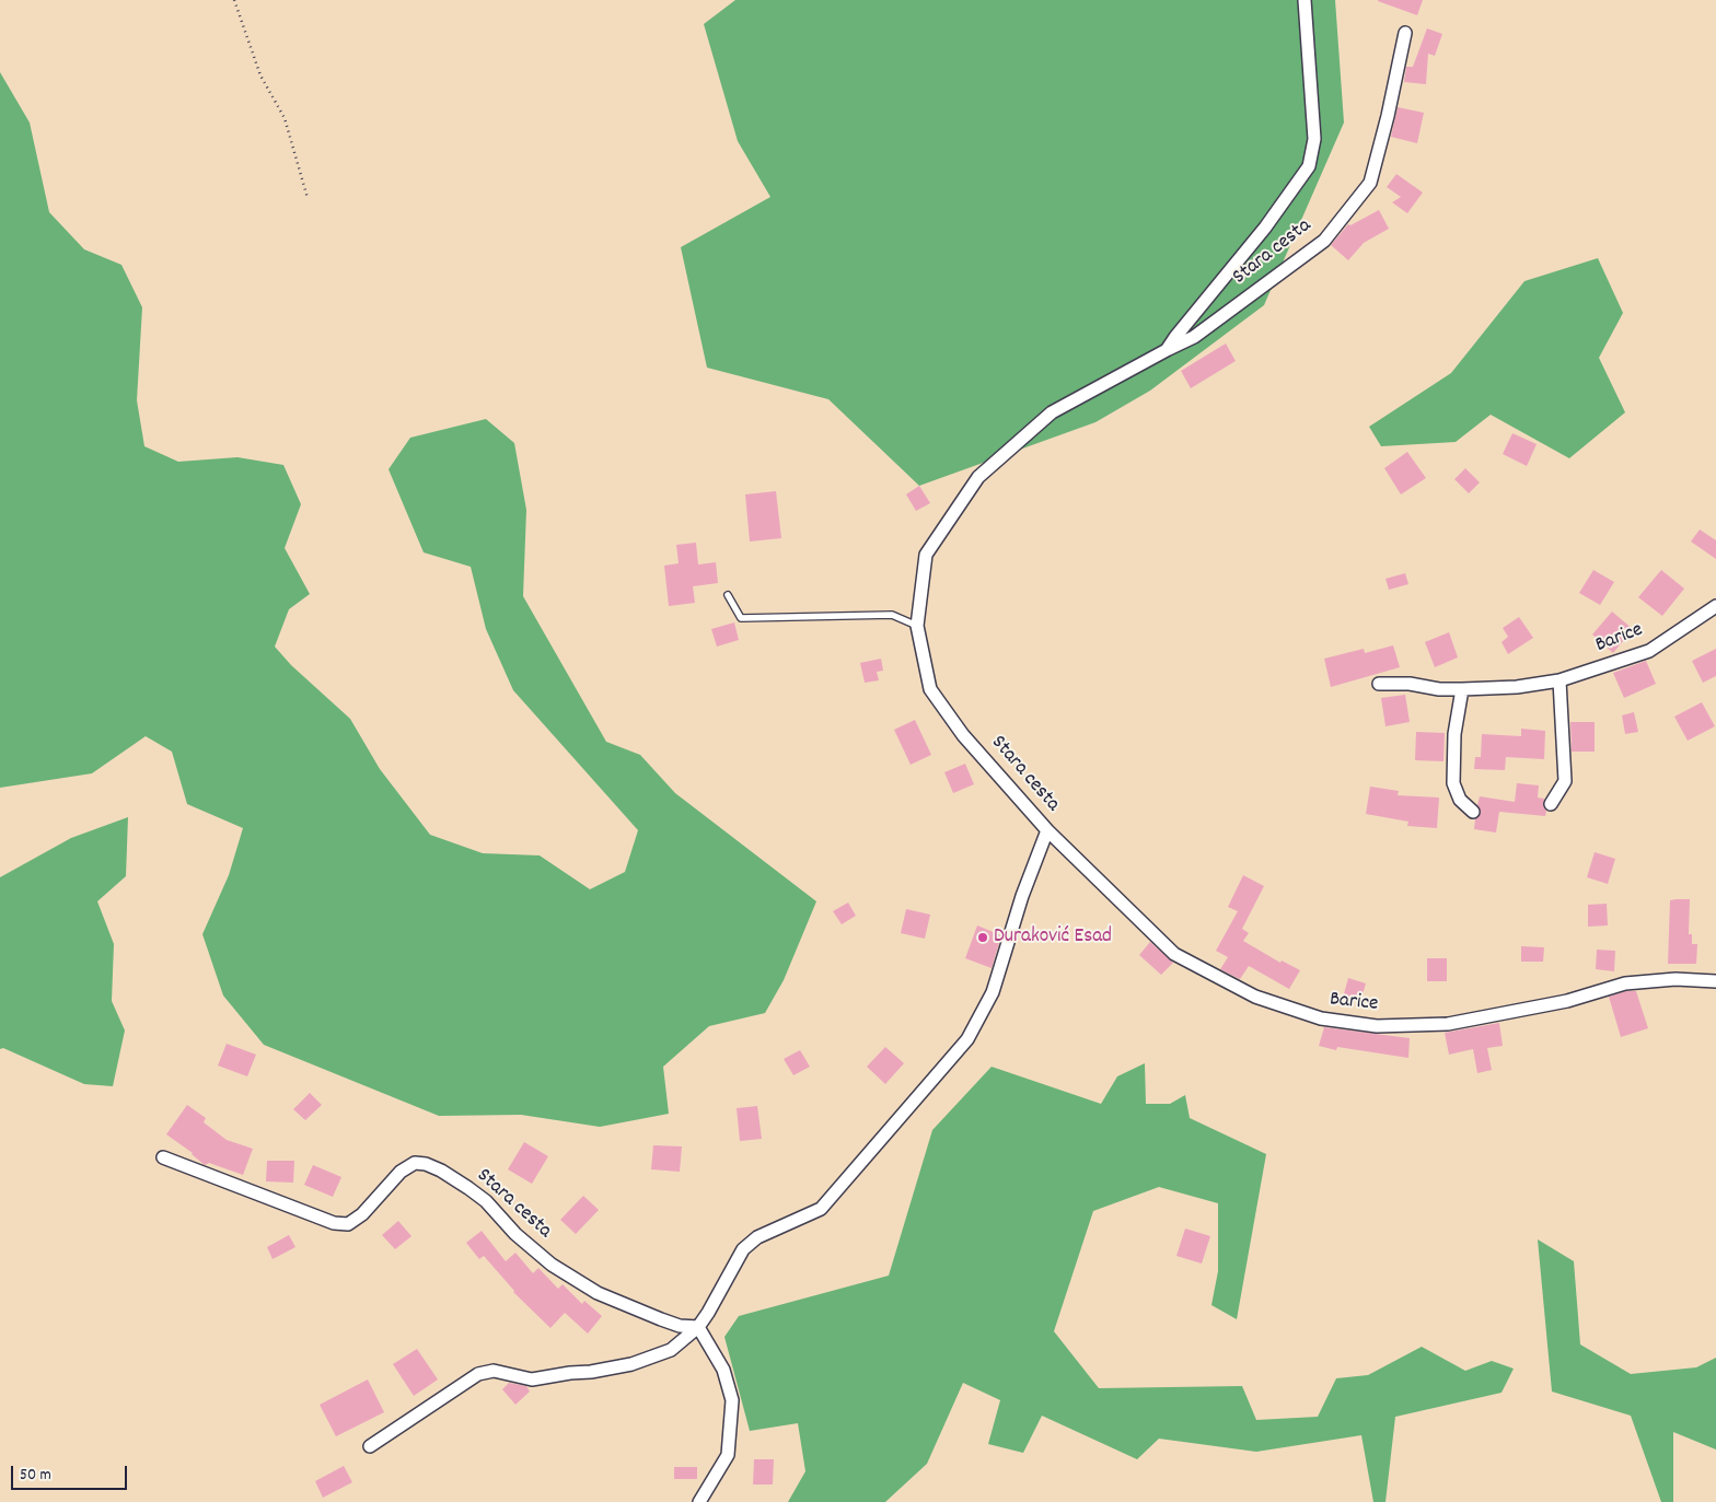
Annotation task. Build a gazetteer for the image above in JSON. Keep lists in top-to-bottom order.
{
  "streets": {
    "street": ["Stara cesta", "Barice"]
  },
  "crossings": [
    ["Stara cesta", "Barice"]
  ],
  "places": ["Duraković Esad"],
  "scale_bar": "50 m"
}
